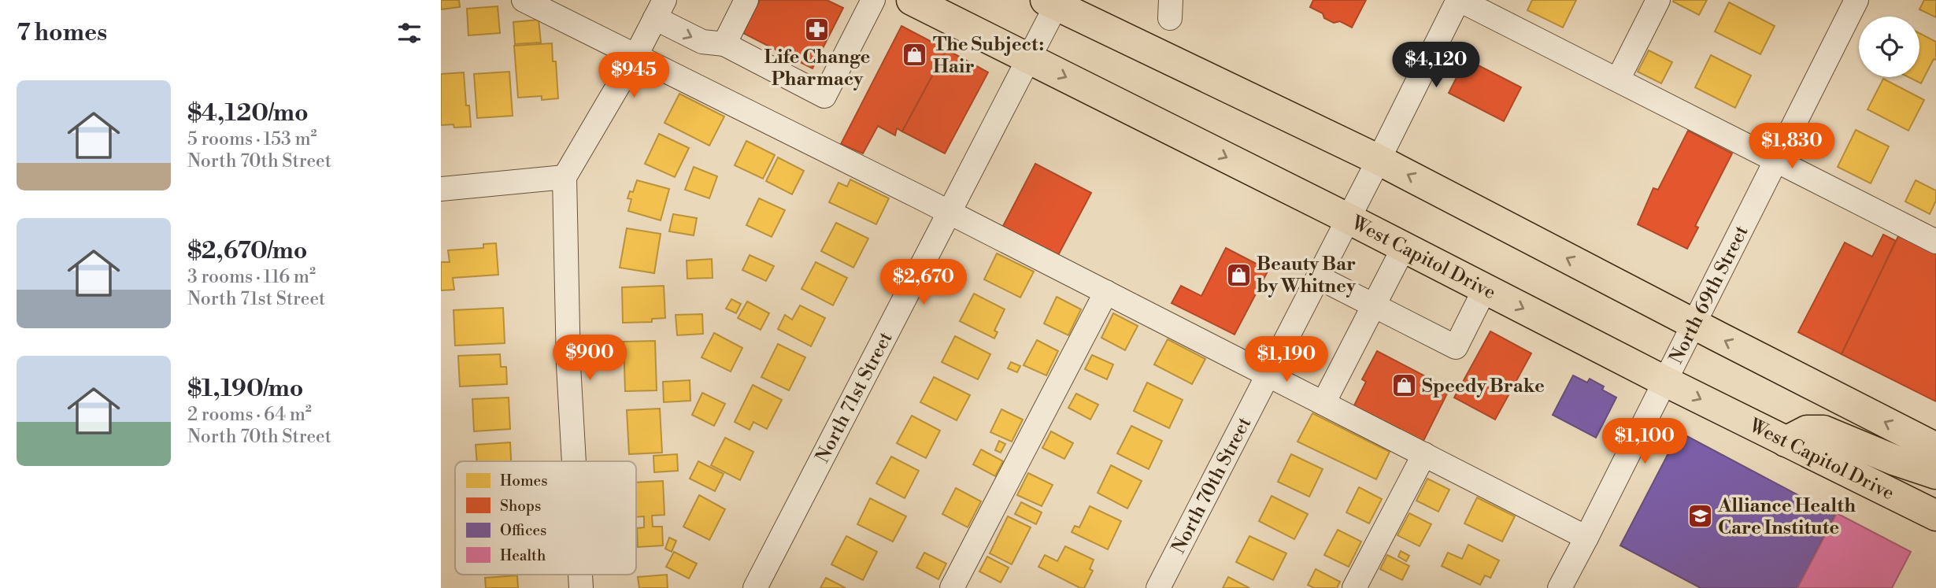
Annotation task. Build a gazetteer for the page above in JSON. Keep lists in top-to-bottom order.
{
  "streets": {
    "main road": ["West Capitol Drive"],
    "street": ["North 69th Street", "North 71st Street", "North 70th Street"]
  },
  "crossings": [
    ["West Capitol Drive", "North 69th Street"],
    ["West Capitol Drive", "North 71st Street"],
    ["West Capitol Drive", "North 70th Street"]
  ],
  "places": {
    "pharmacy": ["Life Change Pharmacy"],
    "shop": ["The Subject: Hair", "Beauty Bar by Whitney", "Speedy Brake"],
    "school or university": ["Alliance Health Care Institute"]
  },
  "legend": [
    "Homes",
    "Shops",
    "Offices",
    "Health"
  ],
  "page": {
    "heading": "7 homes",
    "price": [
      "$4,120",
      "$945",
      "$1,830",
      "$2,670",
      "$900",
      "$1,190",
      "$1,100"
    ],
    "list": [
      {
        "name": "$4,120/mo",
        "note": "5 rooms · 153 m² · North 70th Street"
      },
      {
        "name": "$2,670/mo",
        "note": "3 rooms · 116 m² · North 71st Street"
      },
      {
        "name": "$1,190/mo",
        "note": "2 rooms · 64 m² · North 70th Street"
      }
    ]
  }
}
